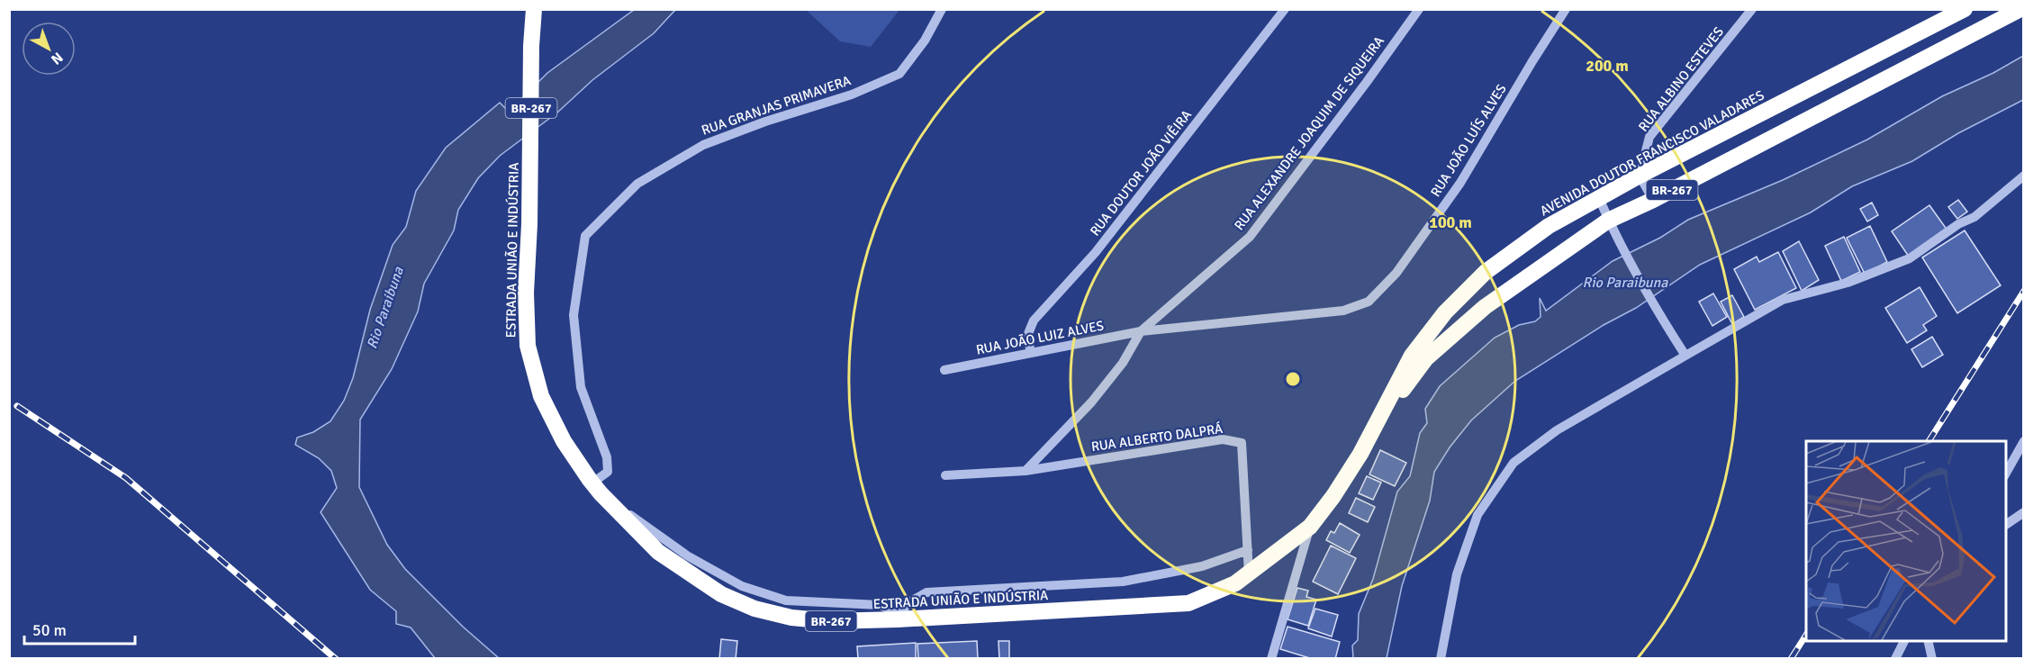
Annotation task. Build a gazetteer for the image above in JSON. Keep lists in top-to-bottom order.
{
  "streets": {
    "highway": ["BR-267", "AVENIDA DOUTOR FRANCISCO VALADARES", "ESTRADA UNIÃO E INDÚSTRIA"],
    "street": [
      "RUA ALBINO ESTEVES",
      "RUA GRANJAS PRIMAVERA",
      "RUA ALEXANDRE JOAQUIM DE SIQUEIRA",
      "RUA JOÃO LUÍS ALVES",
      "RUA DOUTOR JOÃO VIÊIRA",
      "RUA JOĀO LUIZ ALVES",
      "RUA ALBERTO DALPRÁ"
    ]
  },
  "crossings": [
    ["RUA ALBINO ESTEVES", "AVENIDA DOUTOR FRANCISCO VALADARES"],
    ["RUA GRANJAS PRIMAVERA", "ESTRADA UNIÃO E INDÚSTRIA"],
    ["BR-267", "AVENIDA DOUTOR FRANCISCO VALADARES"],
    ["BR-267", "ESTRADA UNIÃO E INDÚSTRIA"],
    ["RUA ALEXANDRE JOAQUIM DE SIQUEIRA", "RUA JOÃO LUÍS ALVES"],
    ["RUA ALEXANDRE JOAQUIM DE SIQUEIRA", "RUA JOĀO LUIZ ALVES"],
    ["RUA JOÃO LUÍS ALVES", "RUA JOĀO LUIZ ALVES"],
    ["AVENIDA DOUTOR FRANCISCO VALADARES", "ESTRADA UNIÃO E INDÚSTRIA"],
    ["RUA DOUTOR JOÃO VIÊIRA", "RUA JOĀO LUIZ ALVES"],
    ["ESTRADA UNIÃO E INDÚSTRIA", "RUA ALBERTO DALPRÁ"]
  ],
  "water": ["Rio Paraibuna"],
  "scale_bar": "50 m",
  "north": "bottom right",
  "rings": ["200 m", "100 m"]
}
